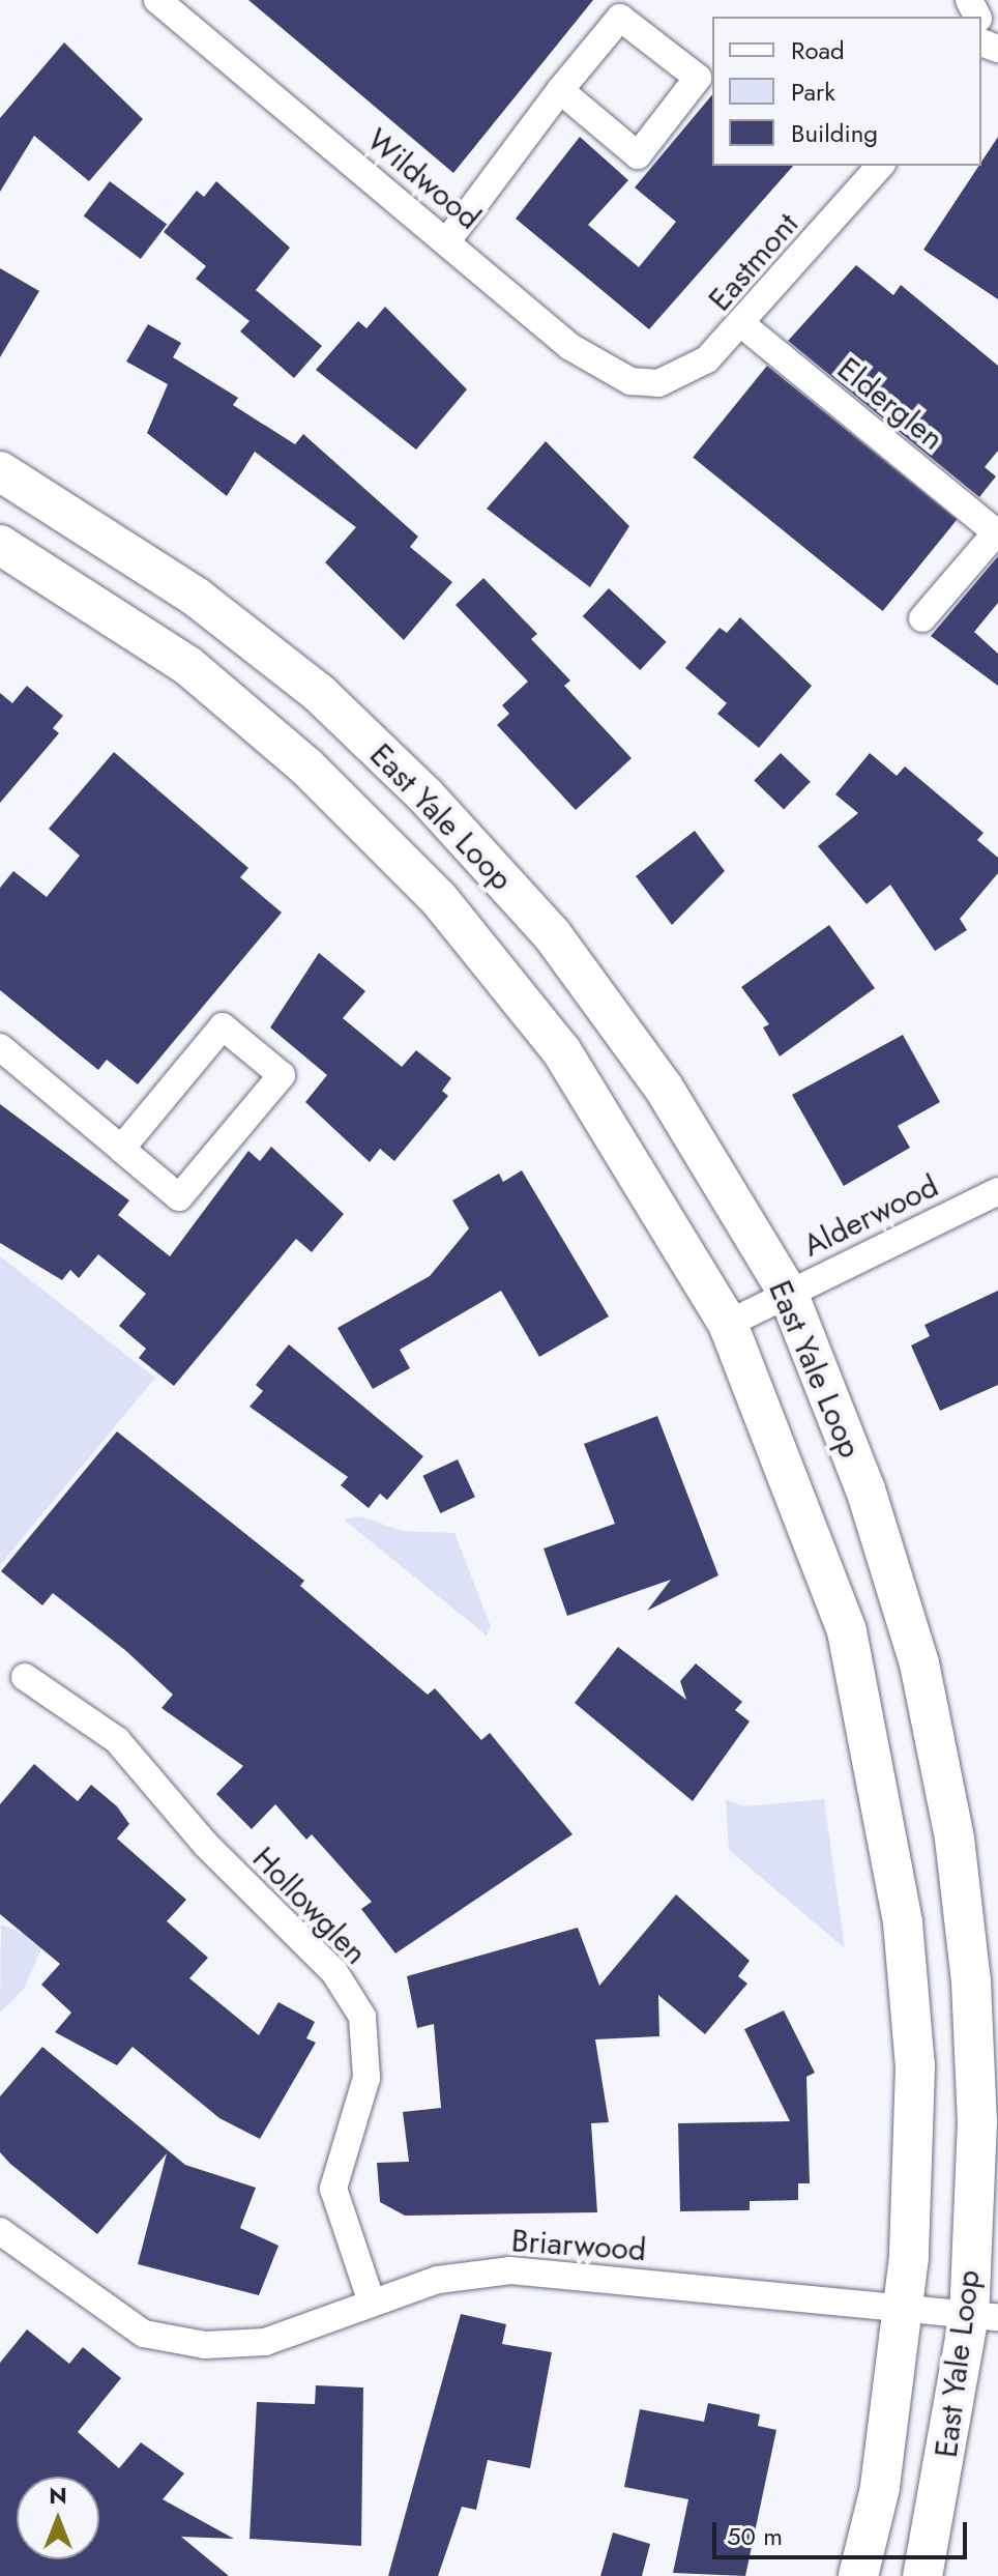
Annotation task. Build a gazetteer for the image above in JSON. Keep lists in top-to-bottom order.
{
  "streets": {
    "main road": ["East Yale Loop"],
    "street": [
      "Wildwood",
      "Eastmont",
      "Elderglen",
      "Alderwood",
      "Hollowglen",
      "Briarwood"
    ]
  },
  "crossings": [
    ["Wildwood", "Eastmont"],
    ["Eastmont", "Elderglen"],
    ["East Yale Loop", "Alderwood"],
    ["East Yale Loop", "Briarwood"],
    ["Hollowglen", "Briarwood"]
  ],
  "legend": ["Road", "Park", "Building"],
  "scale_bar": "50 m",
  "north": "top"
}
